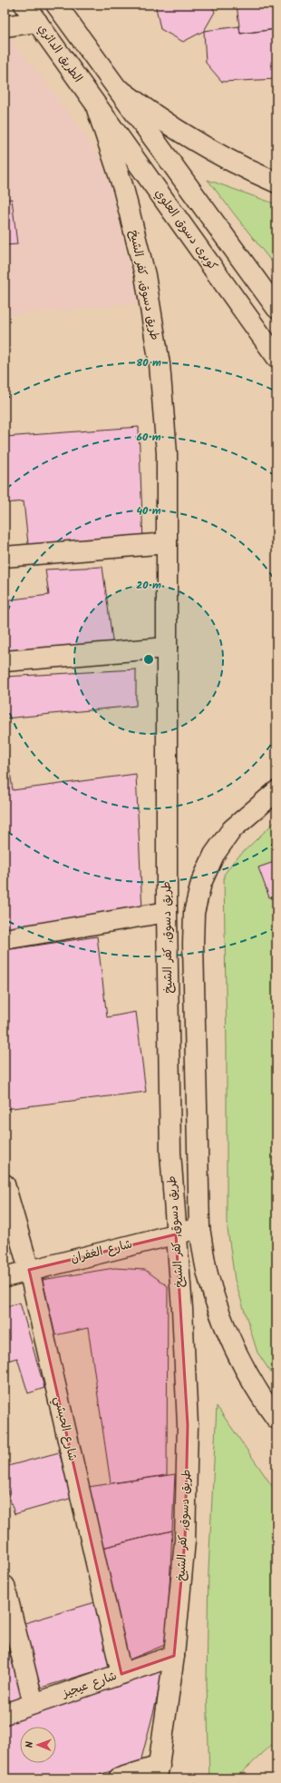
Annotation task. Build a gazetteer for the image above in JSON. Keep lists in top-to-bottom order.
{
  "streets": {
    "main road": [
      "الطريق الدائري",
      "كوبرى دسوق العلوي",
      "طريق دسوق, كفر الشيخ",
      "شارع الغفران",
      "شارع الحبشي",
      "شارع عيجيز"
    ]
  },
  "crossings": [
    ["الطريق الدائري", "كوبرى دسوق العلوي"],
    ["الطريق الدائري", "طريق دسوق, كفر الشيخ"],
    ["كوبرى دسوق العلوي", "طريق دسوق, كفر الشيخ"],
    ["طريق دسوق, كفر الشيخ", "شارع الغفران"],
    ["طريق دسوق, كفر الشيخ", "شارع عيجيز"],
    ["شارع الغفران", "شارع الحبشي"],
    ["شارع الحبشي", "شارع عيجيز"]
  ],
  "north": "left",
  "rings": [
    "80 m",
    "60 m",
    "40 m",
    "20 m"
  ]
}
